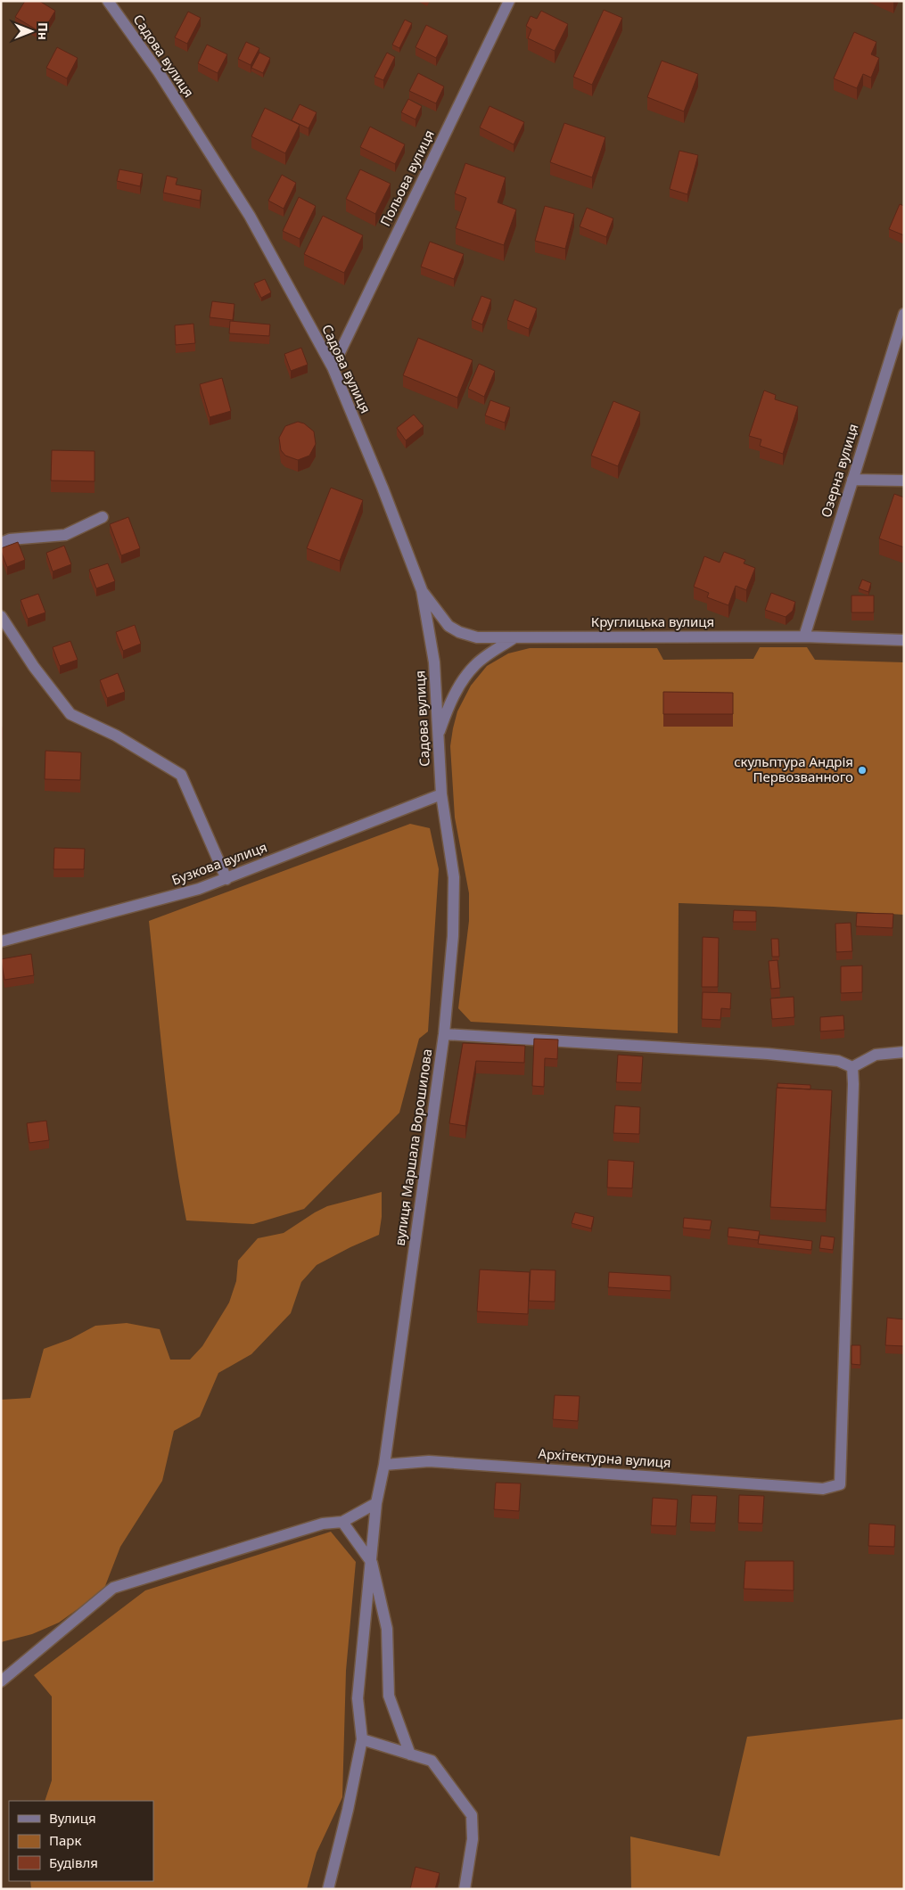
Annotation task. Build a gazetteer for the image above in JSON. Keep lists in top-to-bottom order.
{
  "streets": {
    "street": [
      "Садова вулиця",
      "Польова вулиця",
      "Озерна вулиця",
      "Круглицька вулиця",
      "Бузкова вулиця",
      "вулиця Маршала Ворошилова",
      "Архітектурна вулиця"
    ]
  },
  "crossings": [
    ["Садова вулиця", "Польова вулиця"],
    ["Садова вулиця", "Круглицька вулиця"],
    ["Садова вулиця", "Бузкова вулиця"],
    ["Садова вулиця", "вулиця Маршала Ворошилова"],
    ["Озерна вулиця", "Круглицька вулиця"],
    ["Бузкова вулиця", "вулиця Маршала Ворошилова"],
    ["вулиця Маршала Ворошилова", "Архітектурна вулиця"]
  ],
  "places": ["скульптура Андрія Первозванного"],
  "legend": ["Вулиця", "Парк", "Будівля"],
  "north": "right"
}
